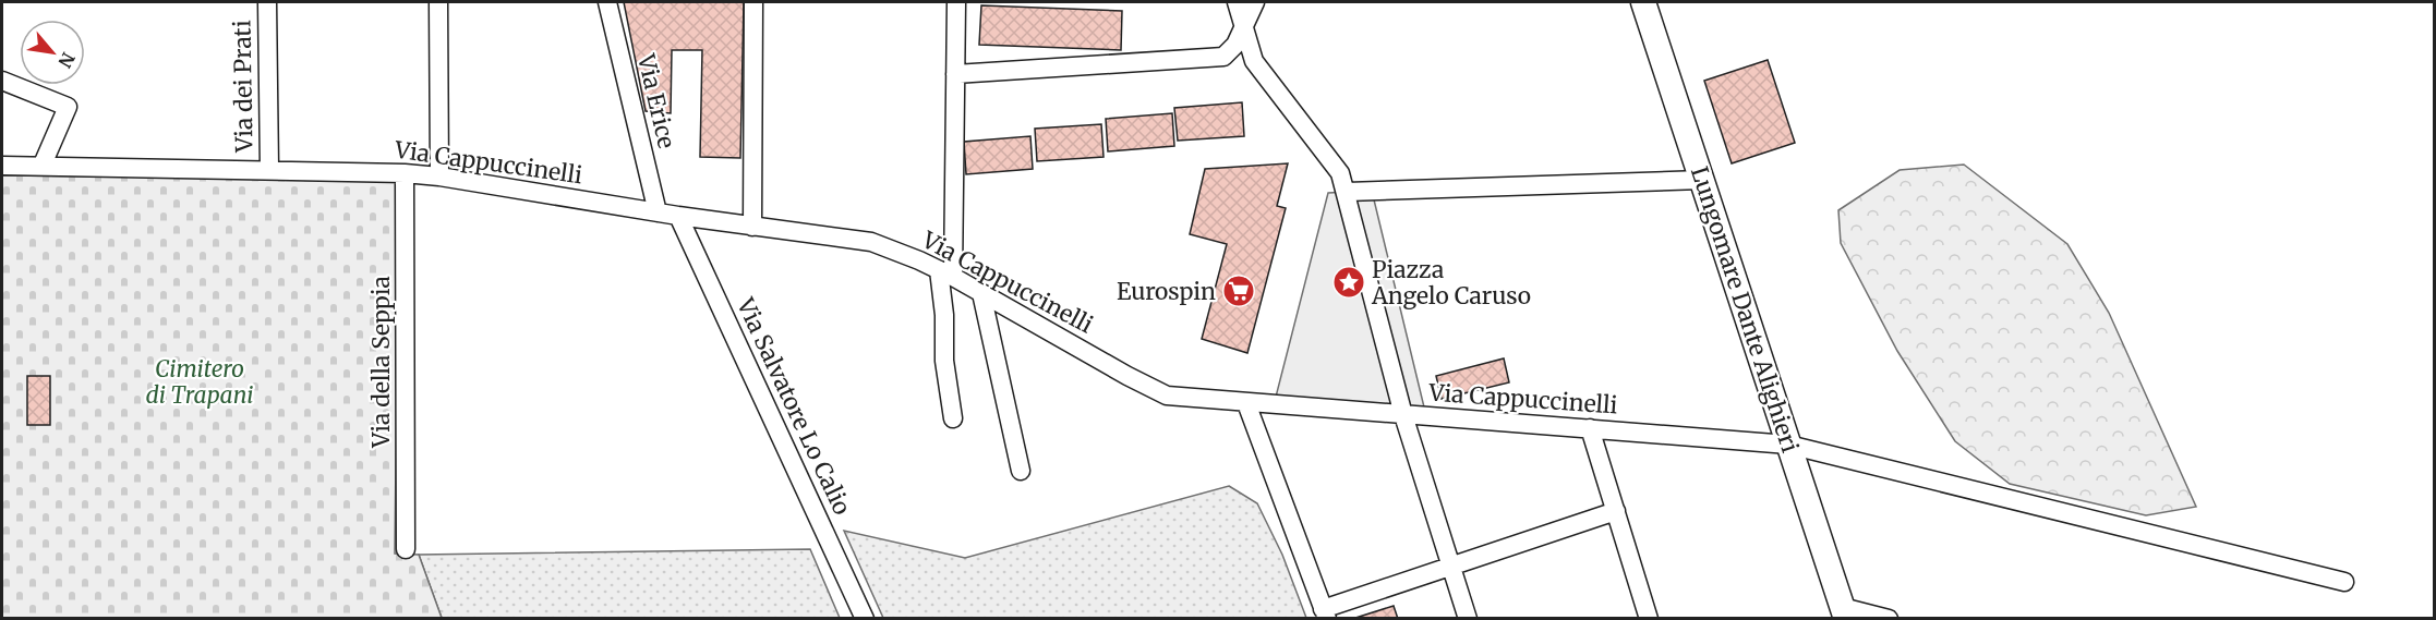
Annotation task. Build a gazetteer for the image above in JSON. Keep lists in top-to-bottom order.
{
  "streets": {
    "main road": ["Lungomare Dante Alighieri"],
    "street": [
      "Via dei Prati",
      "Via Erice",
      "Via Cappuccinelli",
      "Via della Seppia",
      "Via Salvatore Lo Calio"
    ]
  },
  "crossings": [
    ["Via dei Prati", "Via Cappuccinelli"],
    ["Via Erice", "Via Cappuccinelli"],
    ["Via Cappuccinelli", "Lungomare Dante Alighieri"],
    ["Via Cappuccinelli", "Via della Seppia"],
    ["Via Cappuccinelli", "Via Salvatore Lo Calio"]
  ],
  "parks": ["Cimitero di Trapani"],
  "places": {
    "place": ["Piazza Angelo Caruso"],
    "supermarket": ["Eurospin"]
  },
  "north": "bottom right"
}
